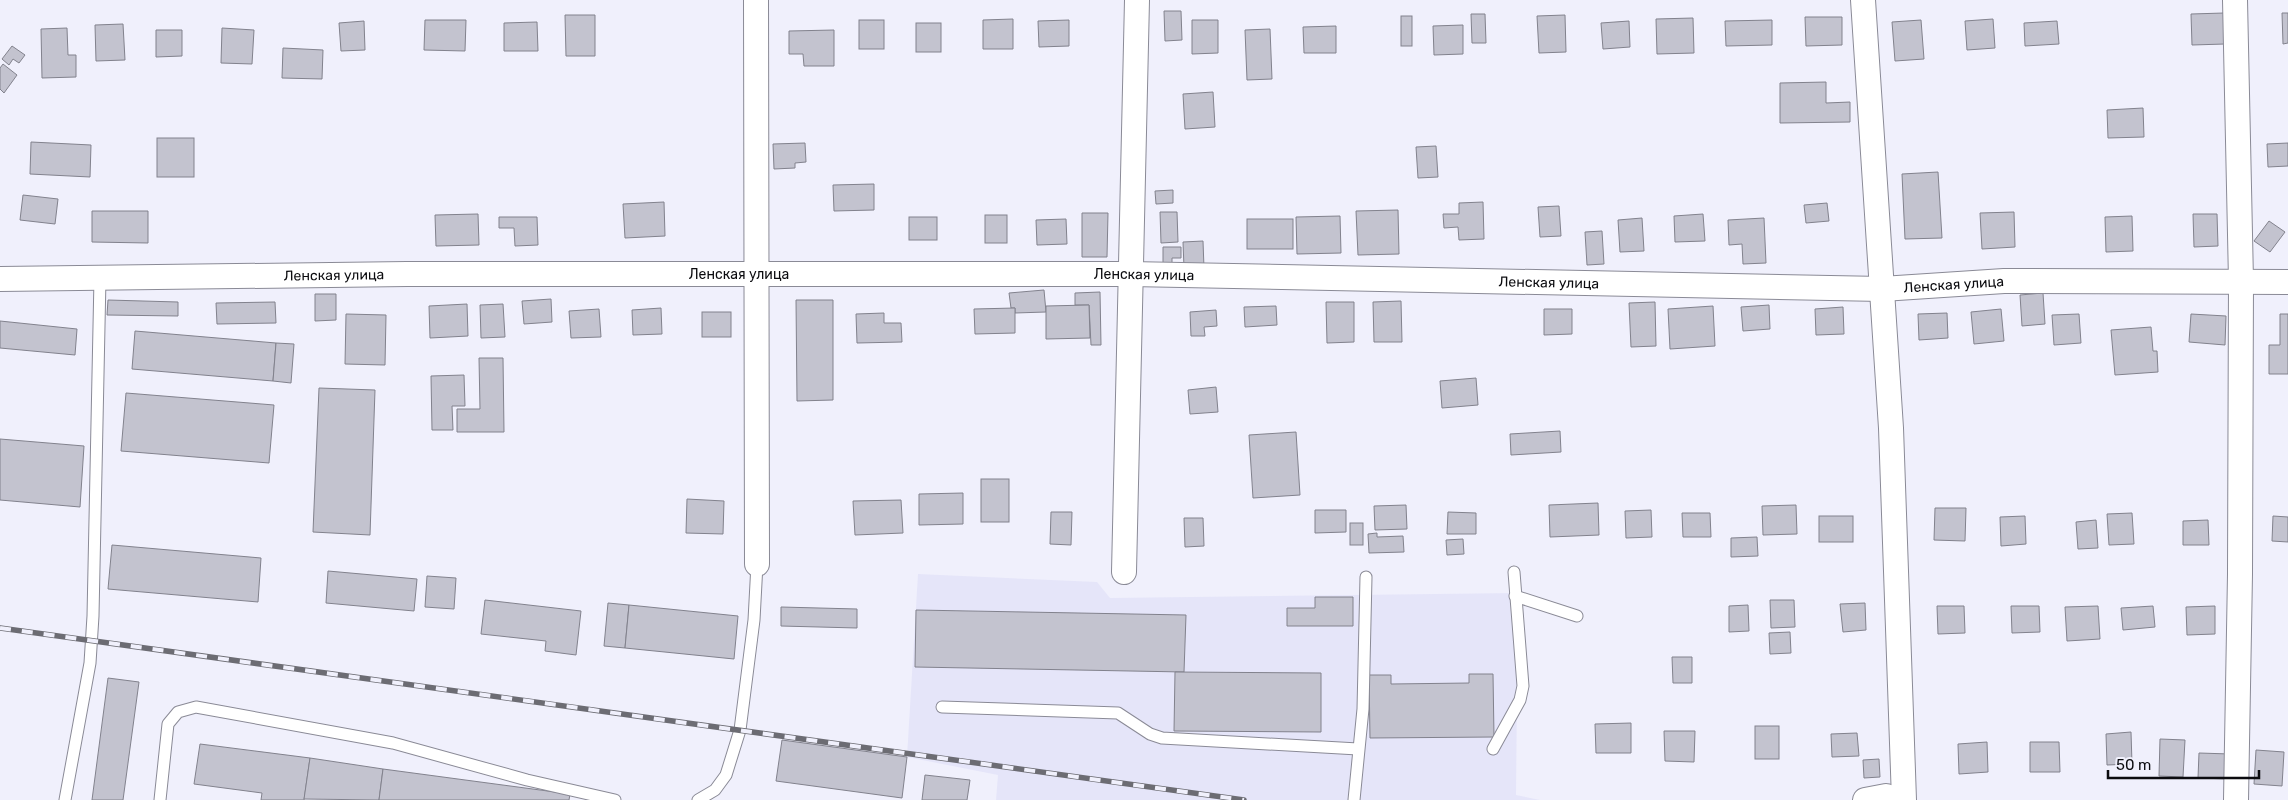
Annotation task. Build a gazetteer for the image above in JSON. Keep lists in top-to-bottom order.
{
  "streets": {
    "street": ["Ленская улица"]
  },
  "scale_bar": "50 m"
}
